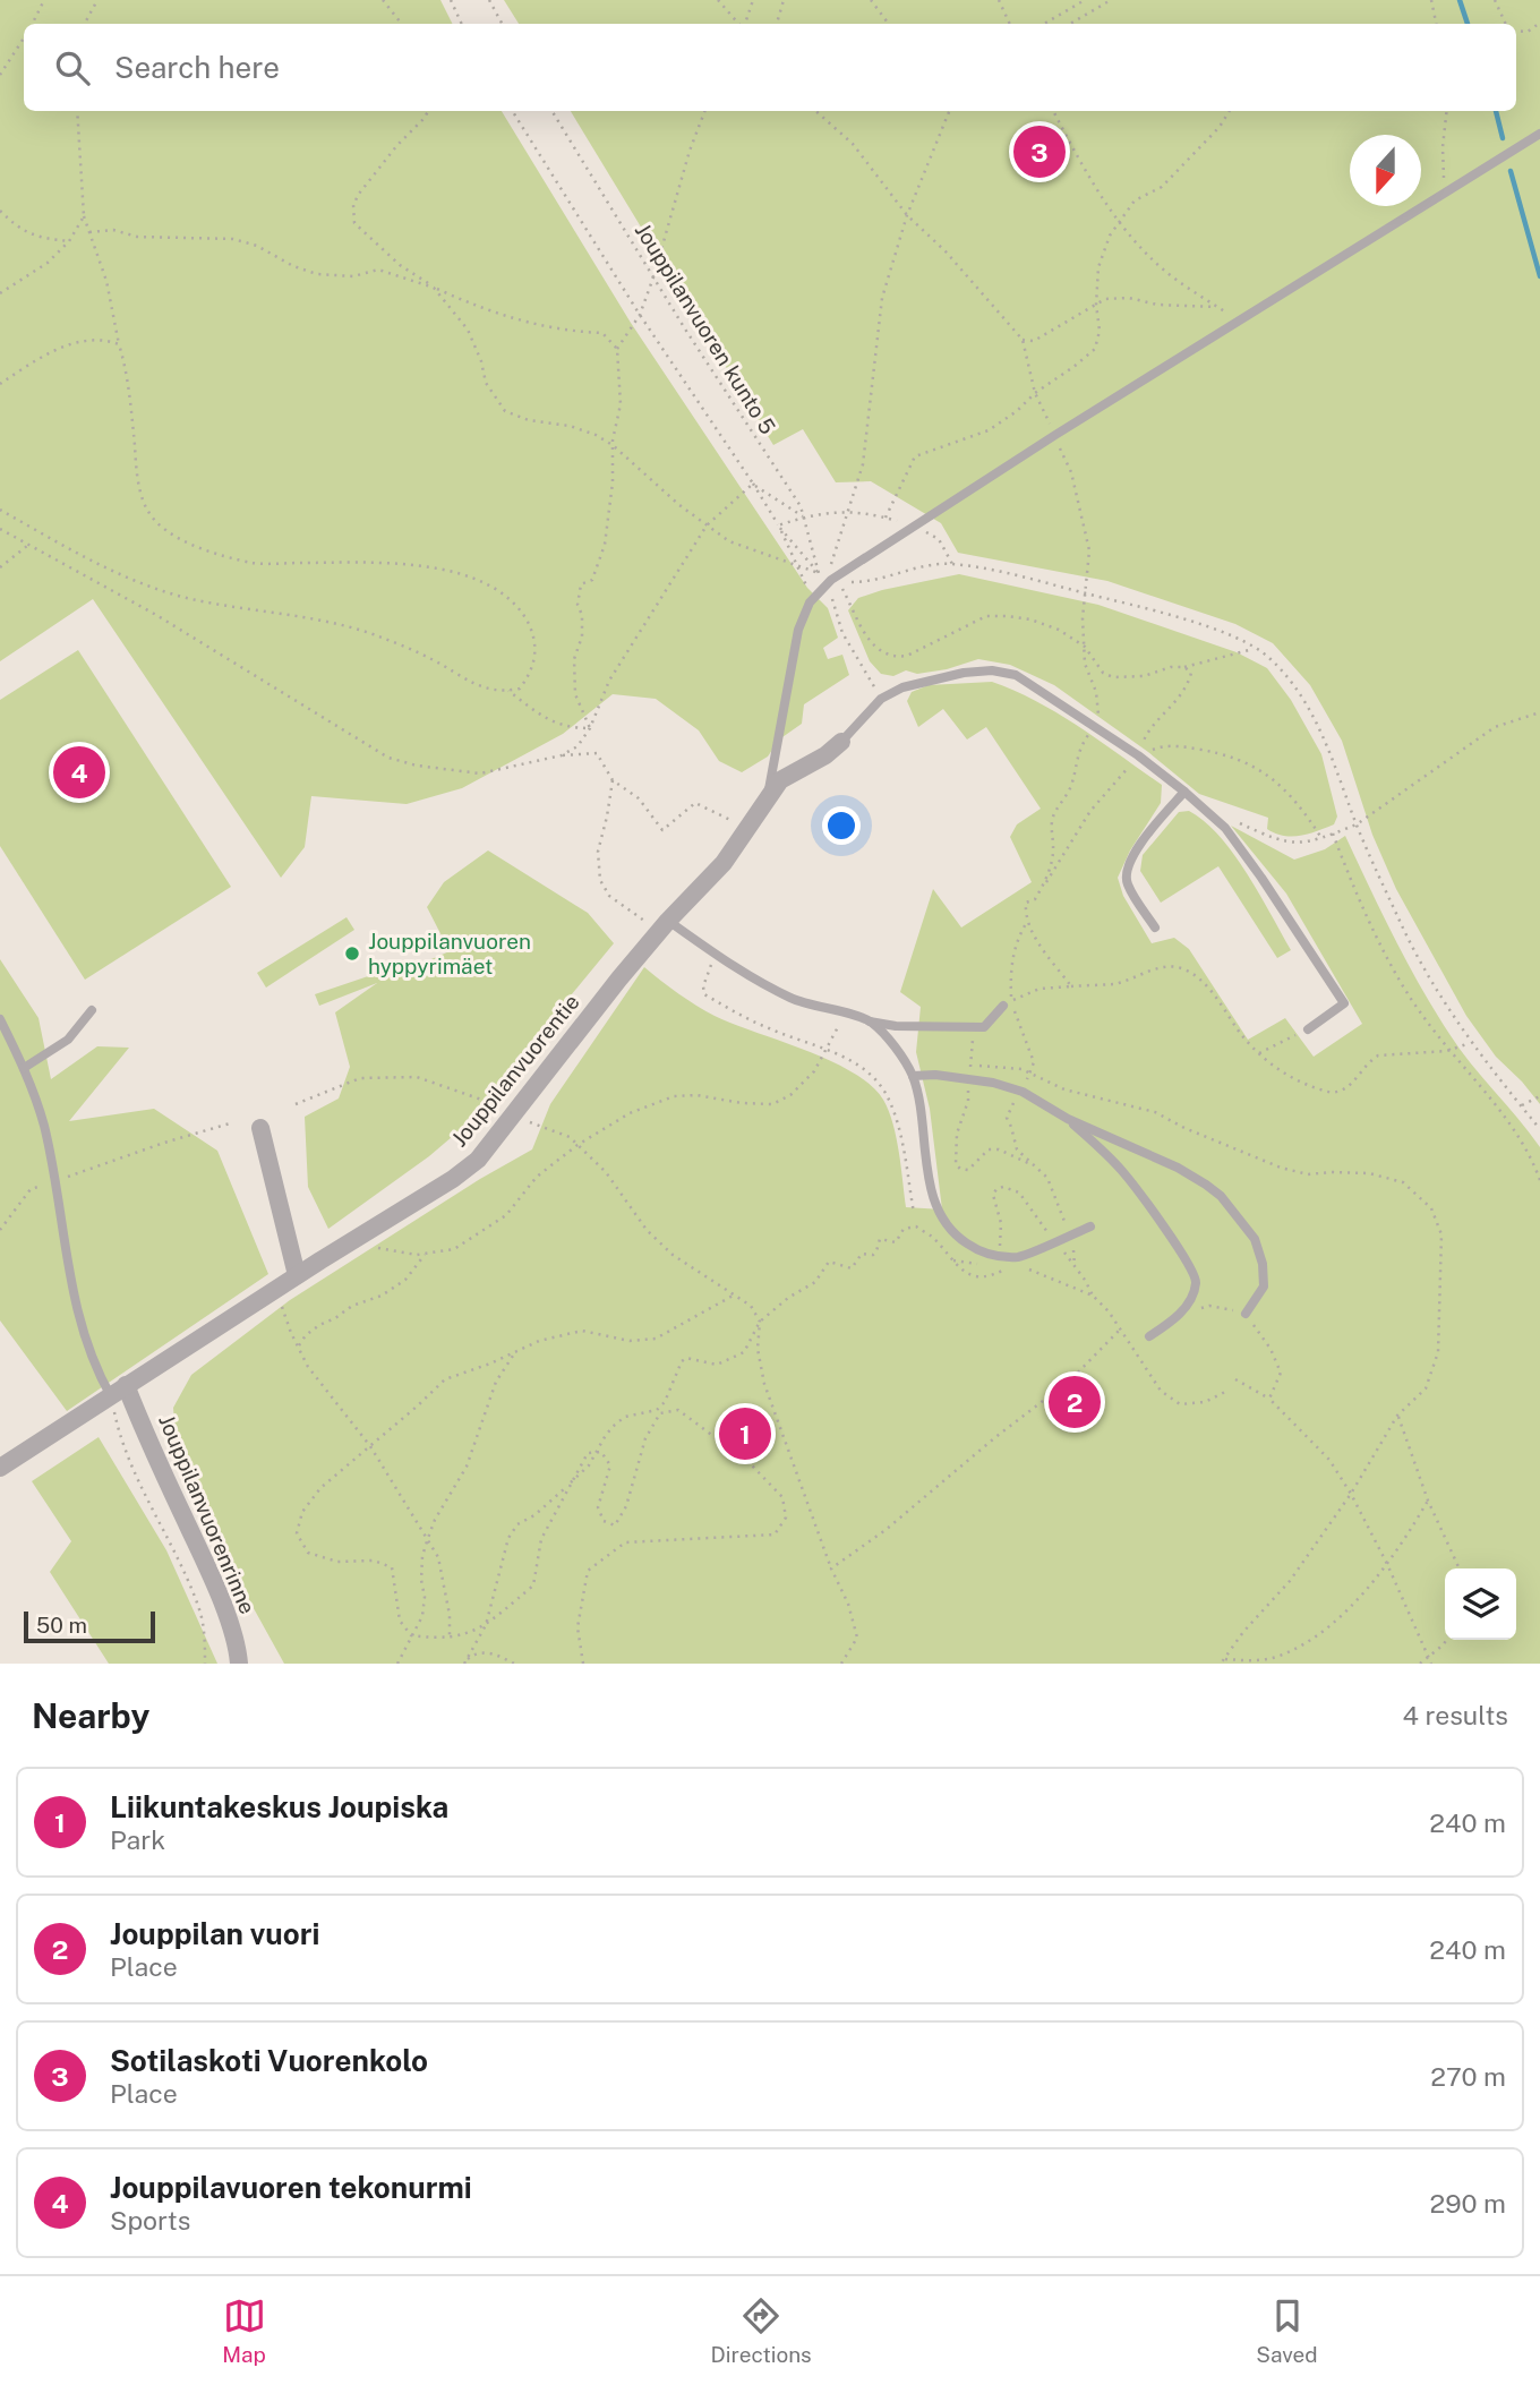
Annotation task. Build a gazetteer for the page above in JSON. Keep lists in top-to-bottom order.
{
  "streets": {
    "street": ["Jouppilanvuorentie", "Jouppilanvuorenrinne"],
    "path": ["Jouppilanvuoren kunto 5"]
  },
  "crossings": [
    ["Jouppilanvuorentie", "Jouppilanvuorenrinne"]
  ],
  "places": ["Jouppilanvuoren hyppyrimäet"],
  "scale_bar": "50 m",
  "north": "bottom",
  "page": {
    "search": "Search here",
    "pins": [
      "3",
      "4",
      "2",
      "1"
    ],
    "scale": "50 m",
    "heading": ["Nearby", "4 results"],
    "list": [
      {
        "mark": "1",
        "name": "Liikuntakeskus Joupiska",
        "note": "Park",
        "value": "240 m"
      },
      {
        "mark": "2",
        "name": "Jouppilan vuori",
        "note": "Place",
        "value": "240 m"
      },
      {
        "mark": "3",
        "name": "Sotilaskoti Vuorenkolo",
        "note": "Place",
        "value": "270 m"
      },
      {
        "mark": "4",
        "name": "Jouppilavuoren tekonurmi",
        "note": "Sports",
        "value": "290 m"
      }
    ],
    "nav": ["Map", "Directions", "Saved"]
  }
}
